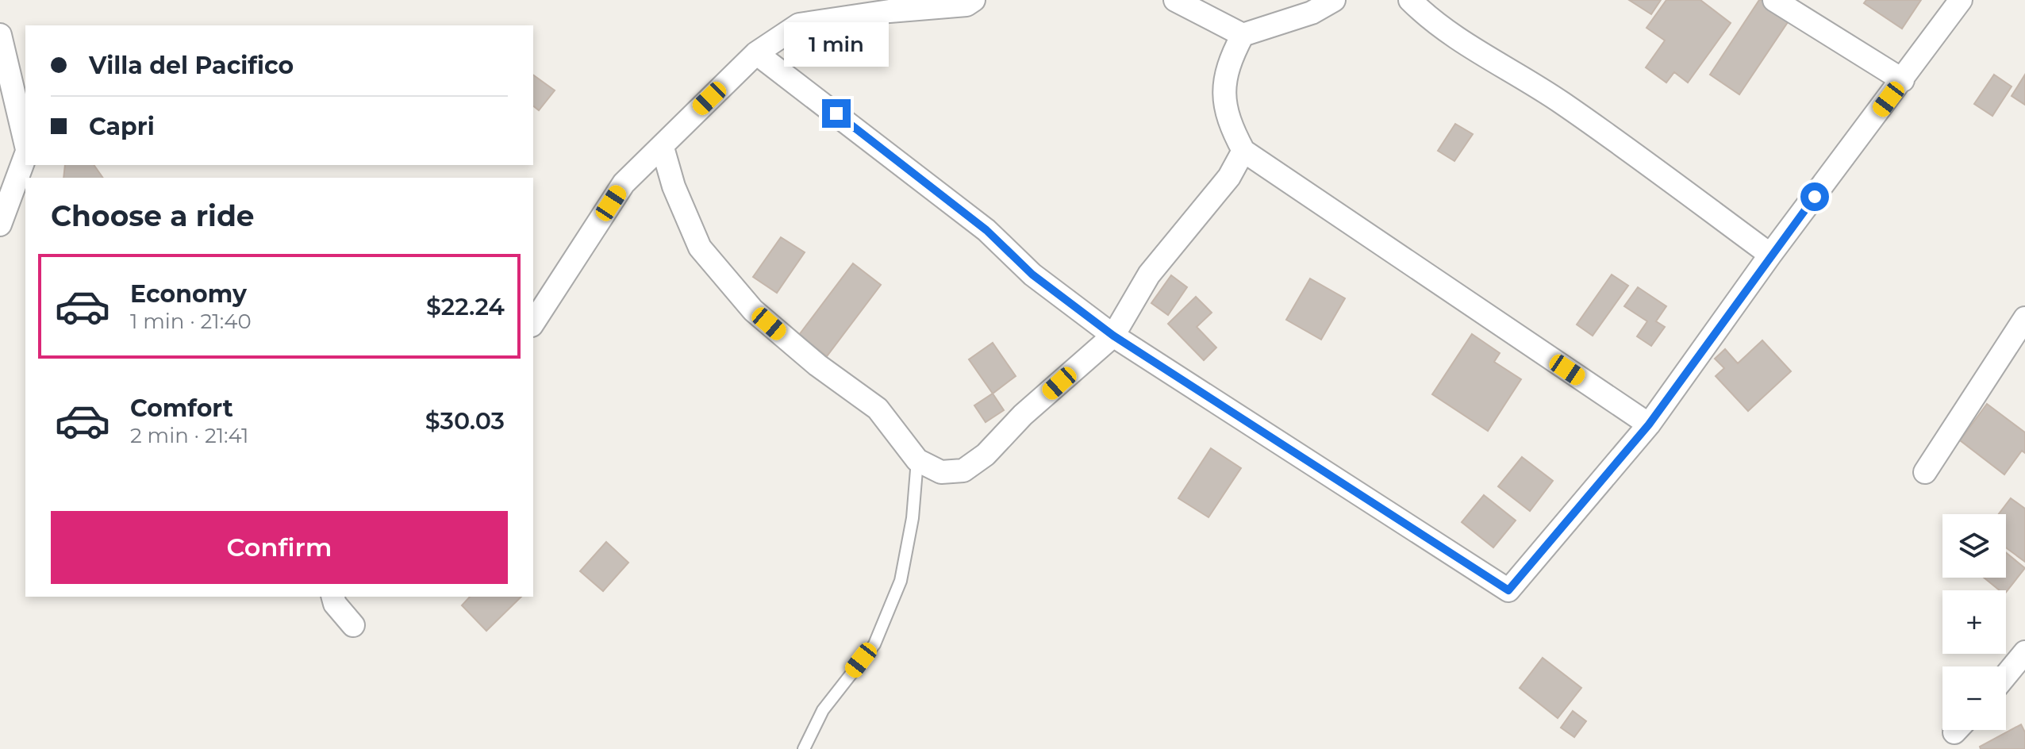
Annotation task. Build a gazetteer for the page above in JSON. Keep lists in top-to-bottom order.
{
  "page": {
    "bubble": "1 min",
    "banner": ["Villa del Pacifico", "Capri"],
    "heading": "Choose a ride",
    "list": [
      {
        "name": "Economy",
        "note": "1 min · 21:40",
        "value": "$22.24"
      },
      {
        "name": "Comfort",
        "note": "2 min · 21:41",
        "value": "$30.03"
      }
    ],
    "buttons": "Confirm",
    "map_buttons": ["+", "−"]
  }
}
